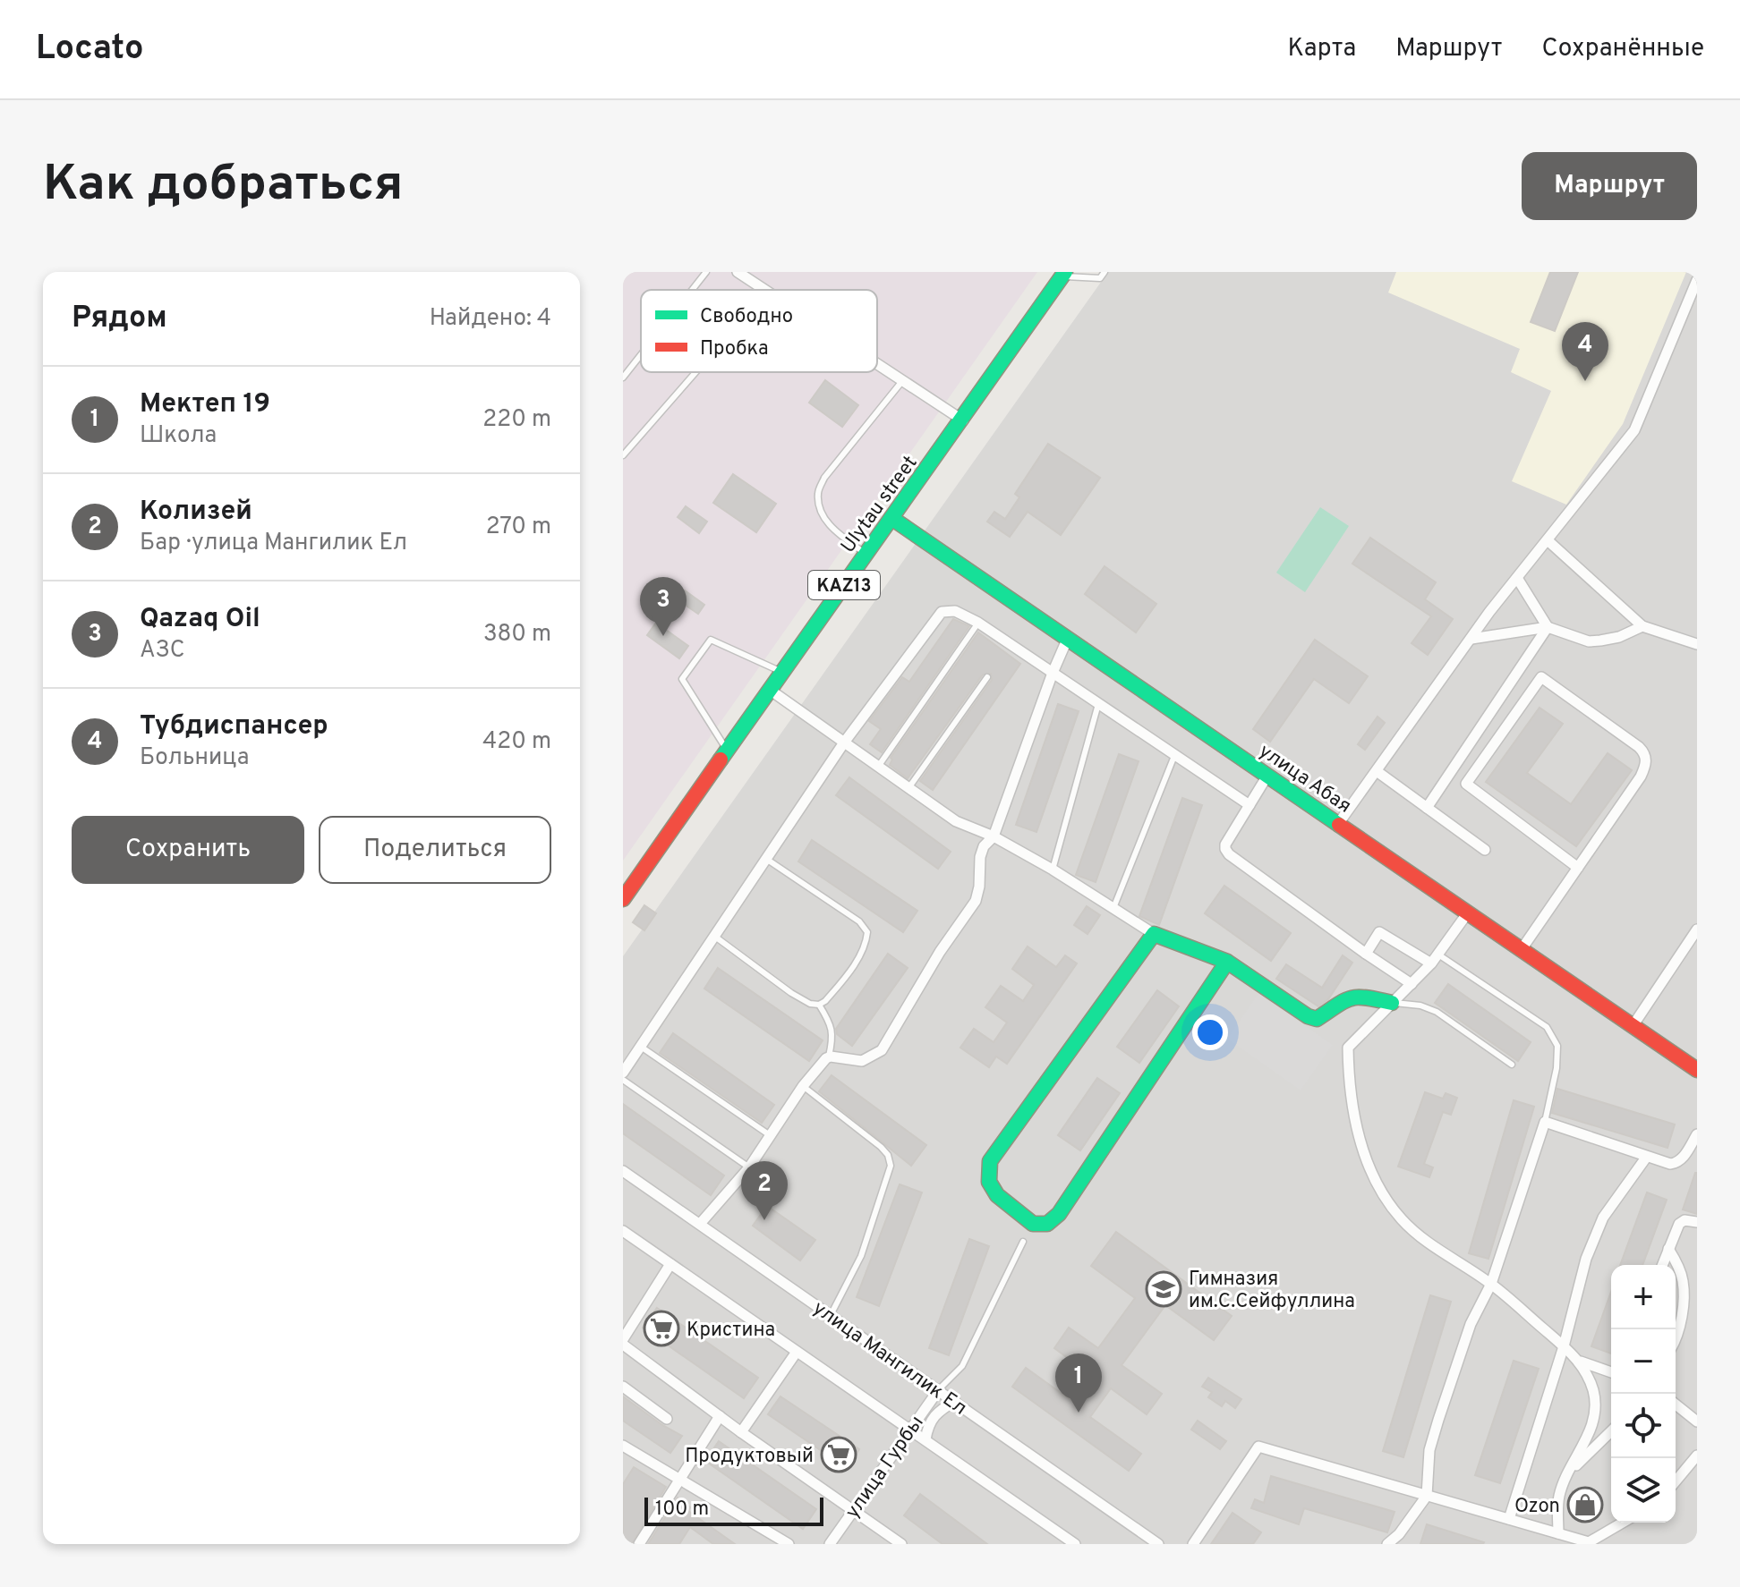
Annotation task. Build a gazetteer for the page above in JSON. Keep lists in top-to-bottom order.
{
  "streets": {
    "street": [
      "Ulytau street",
      "KAZ13",
      "улица Абая",
      "улица Мангилик Ел",
      "улица Гурбы"
    ]
  },
  "crossings": [
    ["Ulytau street", "улица Абая"],
    ["улица Мангилик Ел", "улица Гурбы"]
  ],
  "places": {
    "school or university": ["Гимназия им.С.Сейфуллина"],
    "supermarket": ["Кристина", "Продуктовый"],
    "shop": ["Ozon"]
  },
  "legend": ["Свободно", "Пробка"],
  "scale_bar": "100 m",
  "page": {
    "header": "Locato",
    "nav": ["Карта", "Маршрут", "Сохранённые"],
    "buttons": [
      "Маршрут",
      ["Сохранить", "Поделиться"]
    ],
    "title": "Как добраться",
    "heading": ["Рядом", "Найдено: 4"],
    "pins": [
      "4",
      "3",
      "2",
      "1"
    ],
    "list": [
      {
        "mark": "1",
        "name": "Мектеп 19",
        "note": "Школа",
        "value": "220 m"
      },
      {
        "mark": "2",
        "name": "Колизей",
        "note": "Бар · улица Мангилик Ел",
        "value": "270 m"
      },
      {
        "mark": "3",
        "name": "Qazaq Oil",
        "note": "АЗС",
        "value": "380 m"
      },
      {
        "mark": "4",
        "name": "Тубдиспансер",
        "note": "Больница",
        "value": "420 m"
      }
    ],
    "map_buttons": ["+", "−"],
    "scale": "100 m"
  }
}
